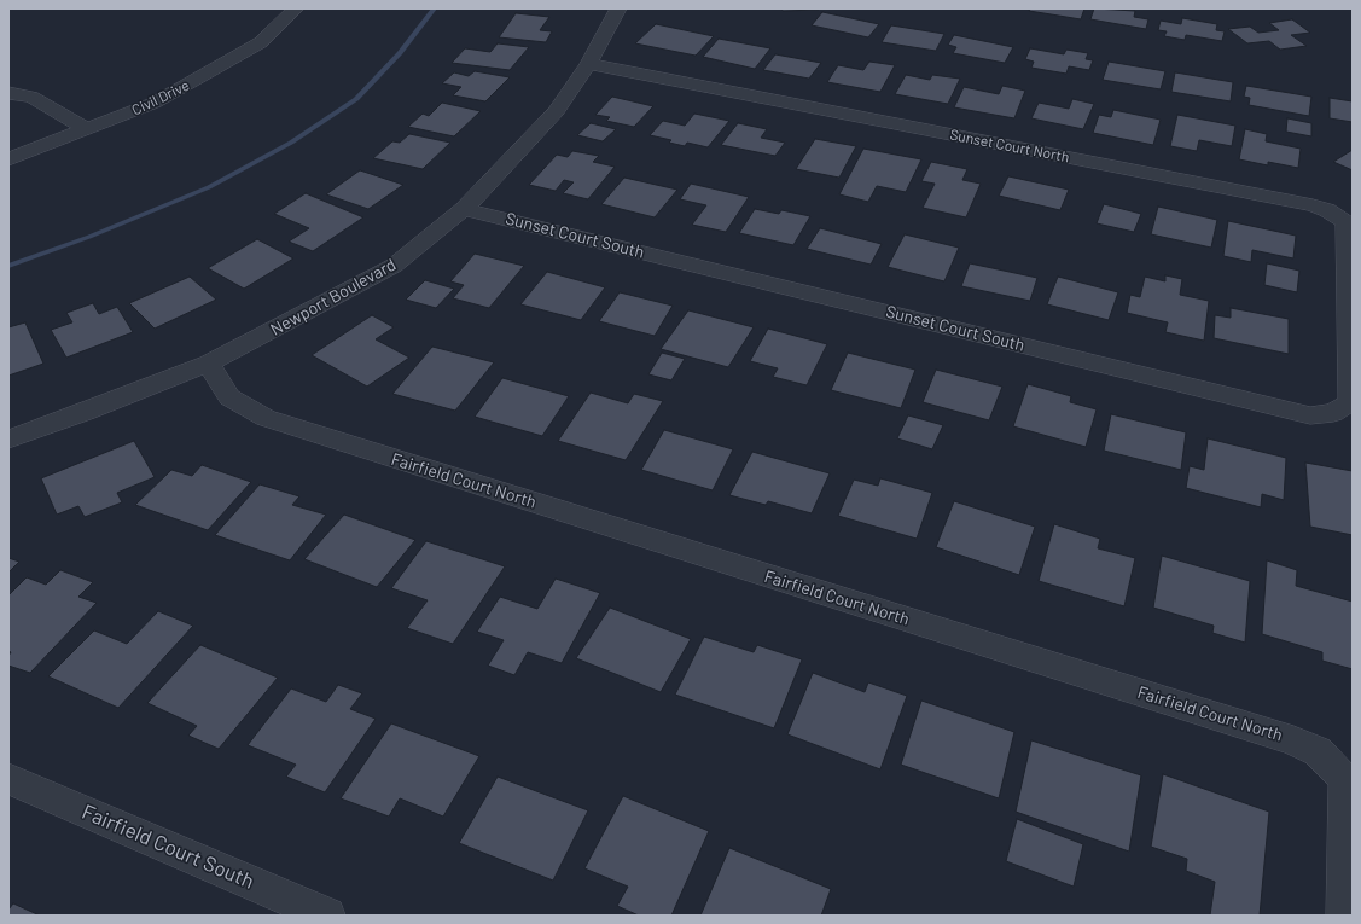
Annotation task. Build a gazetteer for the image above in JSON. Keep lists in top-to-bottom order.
{
  "streets": {
    "street": [
      "Civil Drive",
      "Sunset Court North",
      "Sunset Court South",
      "Newport Boulevard",
      "Fairfield Court North",
      "Fairfield Court South"
    ]
  },
  "crossings": [
    ["Sunset Court North", "Sunset Court South"],
    ["Sunset Court North", "Newport Boulevard"],
    ["Sunset Court South", "Newport Boulevard"],
    ["Newport Boulevard", "Fairfield Court North"]
  ]
}
